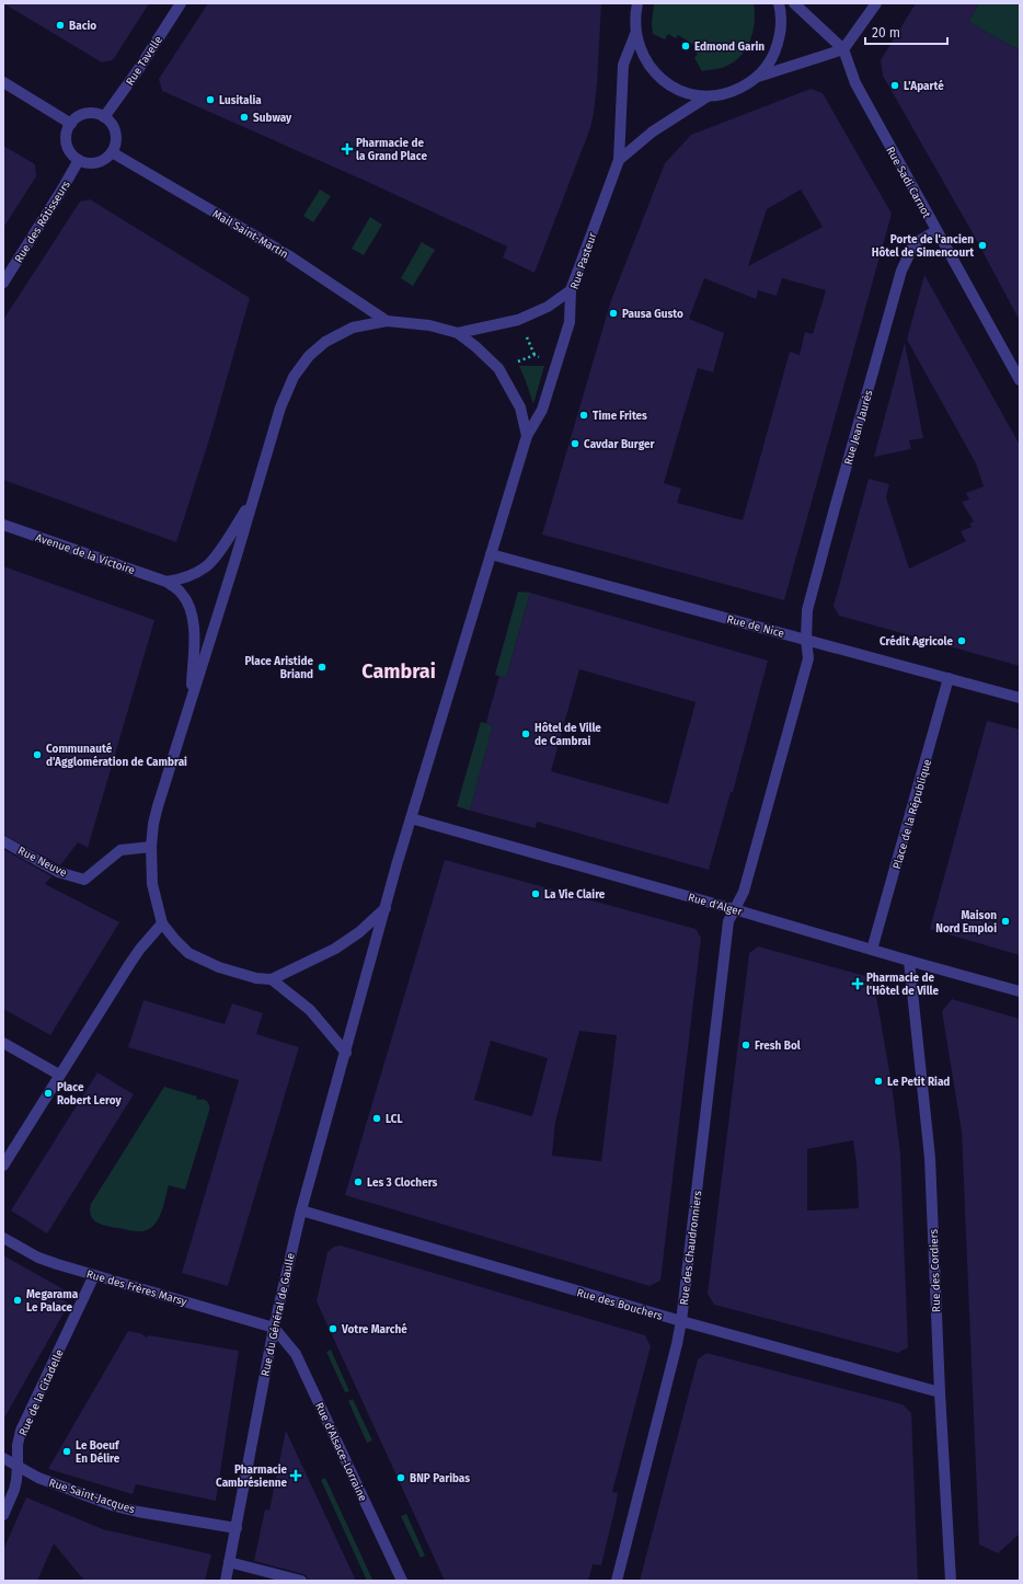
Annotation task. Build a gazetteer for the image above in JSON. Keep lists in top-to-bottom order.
{
  "streets": {
    "street": [
      "Rue Tavelle",
      "Rue Sadi Carnot",
      "Rue des Rôtisseurs",
      "Mail Saint-Martin",
      "Rue Pasteur",
      "Rue Jean Jaurès",
      "Avenue de la Victoire",
      "Rue de Nice",
      "Place de la République",
      "Rue Neuve",
      "Rue d'Alger",
      "Rue des Chaudronniers",
      "Rue des Cordiers",
      "Rue des Frères Marsy",
      "Rue des Bouchers",
      "Rue du Général de Gaulle",
      "Rue de la Citadelle",
      "Rue d'Alsace-Lorraine",
      "Rue Saint-Jacques"
    ]
  },
  "crossings": [
    ["Rue Tavelle", "Rue des Rôtisseurs"],
    ["Rue Tavelle", "Mail Saint-Martin"],
    ["Rue Sadi Carnot", "Rue Jean Jaurès"],
    ["Rue des Rôtisseurs", "Mail Saint-Martin"],
    ["Rue Jean Jaurès", "Rue de Nice"],
    ["Rue de Nice", "Place de la République"],
    ["Place de la République", "Rue d'Alger"],
    ["Rue d'Alger", "Rue des Chaudronniers"],
    ["Rue d'Alger", "Rue des Cordiers"],
    ["Rue des Chaudronniers", "Rue des Bouchers"],
    ["Rue des Cordiers", "Rue des Bouchers"],
    ["Rue des Frères Marsy", "Rue du Général de Gaulle"],
    ["Rue des Frères Marsy", "Rue de la Citadelle"],
    ["Rue des Frères Marsy", "Rue d'Alsace-Lorraine"],
    ["Rue des Bouchers", "Rue du Général de Gaulle"],
    ["Rue du Général de Gaulle", "Rue d'Alsace-Lorraine"],
    ["Rue du Général de Gaulle", "Rue Saint-Jacques"],
    ["Rue de la Citadelle", "Rue Saint-Jacques"]
  ],
  "districts": ["Cambrai"],
  "places": {
    "other": [
      "Bacio",
      "Edmond Garin",
      "L’Aparté",
      "Lusitalia",
      "Subway",
      "Porte de l'ancien Hôtel de Simencourt",
      "Pausa Gusto",
      "Time Frites",
      "Cavdar Burger",
      "Crédit Agricole",
      "Place Aristide Briand",
      "Hôtel de Ville de Cambrai",
      "Communauté d'Agglomération de Cambrai",
      "La Vie Claire",
      "Maison Nord Emploi",
      "Fresh Bol",
      "Le Petit Riad",
      "Place Robert Leroy",
      "LCL",
      "Les 3 Clochers",
      "Megarama Le Palace",
      "Votre Marché",
      "Le Boeuf En Délire",
      "BNP Paribas"
    ],
    "health": ["Pharmacie de la Grand Place", "Pharmacie de l'Hôtel de Ville", "Pharmacie Cambrésienne"]
  },
  "scale_bar": "20 m"
}
